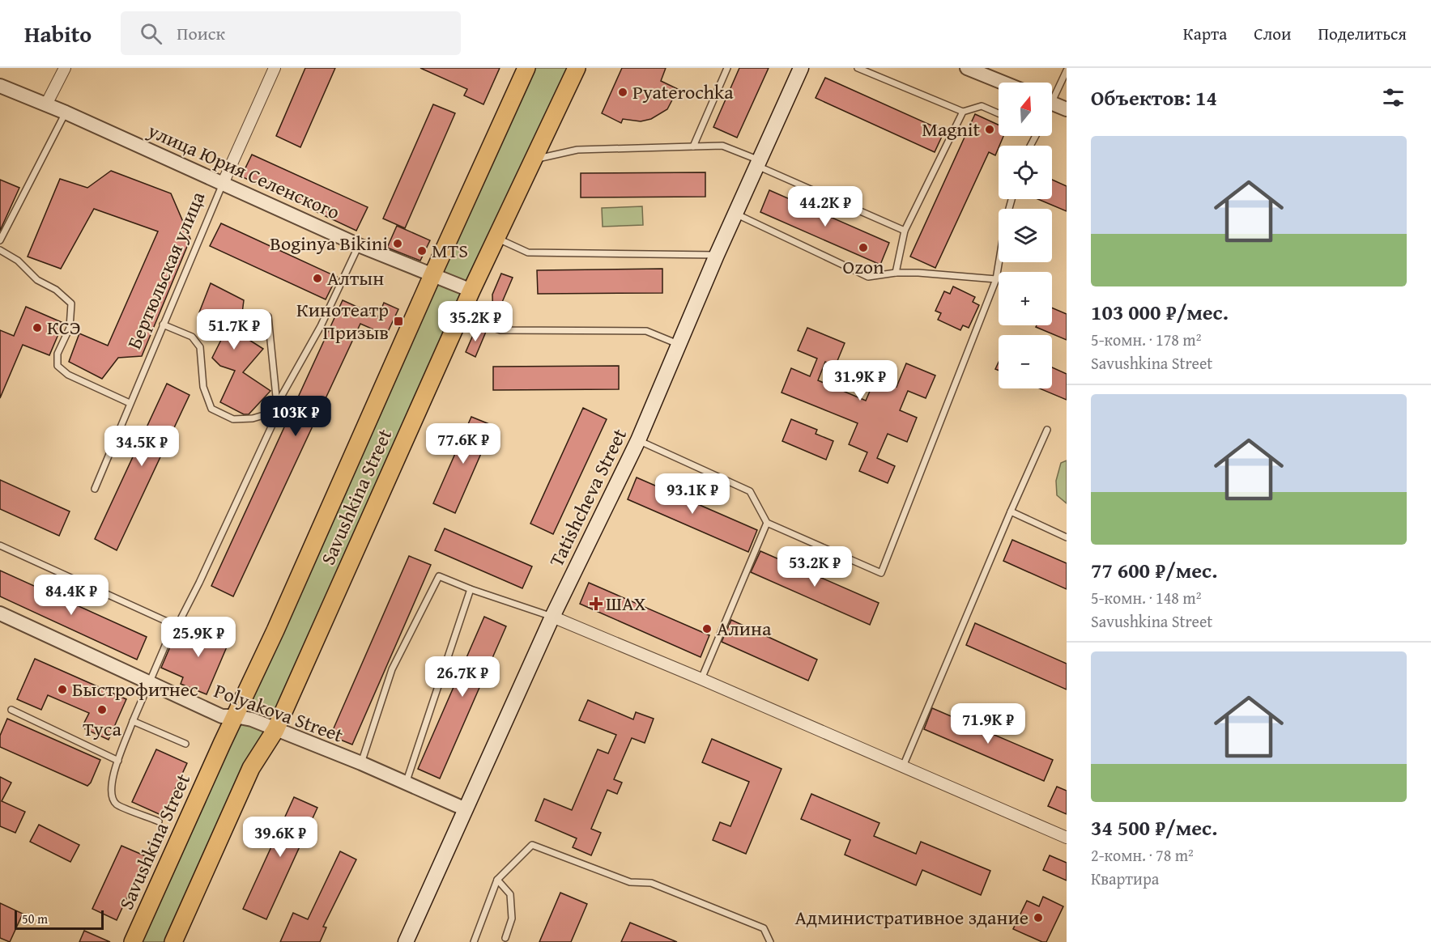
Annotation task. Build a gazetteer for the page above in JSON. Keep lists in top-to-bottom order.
{
  "streets": {
    "highway": ["Savushkina Street"],
    "main road": ["Tatishcheva Street"],
    "street": ["улица Юрия Селенского", "Бертюльская улица", "Polyakova Street"]
  },
  "crossings": [
    ["улица Юрия Селенского", "Бертюльская улица"],
    ["улица Юрия Селенского", "Savushkina Street"],
    ["Savushkina Street", "Polyakova Street"],
    ["Tatishcheva Street", "Polyakova Street"]
  ],
  "places": {
    "other": [
      "Pyaterochka",
      "Magnit",
      "Boginya Bikini",
      "Ozon",
      "MTS",
      "Алтын",
      "КСЭ",
      "Алина",
      "Быстрофитнес",
      "Туса",
      "Административное здание"
    ],
    "transit": ["Кинотеатр Призыв"],
    "health": ["ШАХ"]
  },
  "scale_bar": "50 m",
  "north": "top",
  "page": {
    "header": "Habito",
    "search": "Поиск",
    "nav": ["Карта", "Слои", "Поделиться"],
    "heading": "Объектов: 14",
    "map_buttons": ["+", "−"],
    "list": [
      {
        "name": "103 000 ₽/мес.",
        "note": "5-комн. · 178 m² · Savushkina Street"
      },
      {
        "name": "77 600 ₽/мес.",
        "note": "5-комн. · 148 m² · Savushkina Street"
      },
      {
        "name": "34 500 ₽/мес.",
        "note": "2-комн. · 78 m² · Квартира"
      }
    ],
    "price": [
      "44.2K ₽",
      "35.2K ₽",
      "51.7K ₽",
      "31.9K ₽",
      "103K ₽",
      "77.6K ₽",
      "34.5K ₽",
      "93.1K ₽",
      "53.2K ₽",
      "84.4K ₽",
      "25.9K ₽",
      "26.7K ₽",
      "71.9K ₽",
      "39.6K ₽"
    ],
    "scale": "50 m"
  }
}
